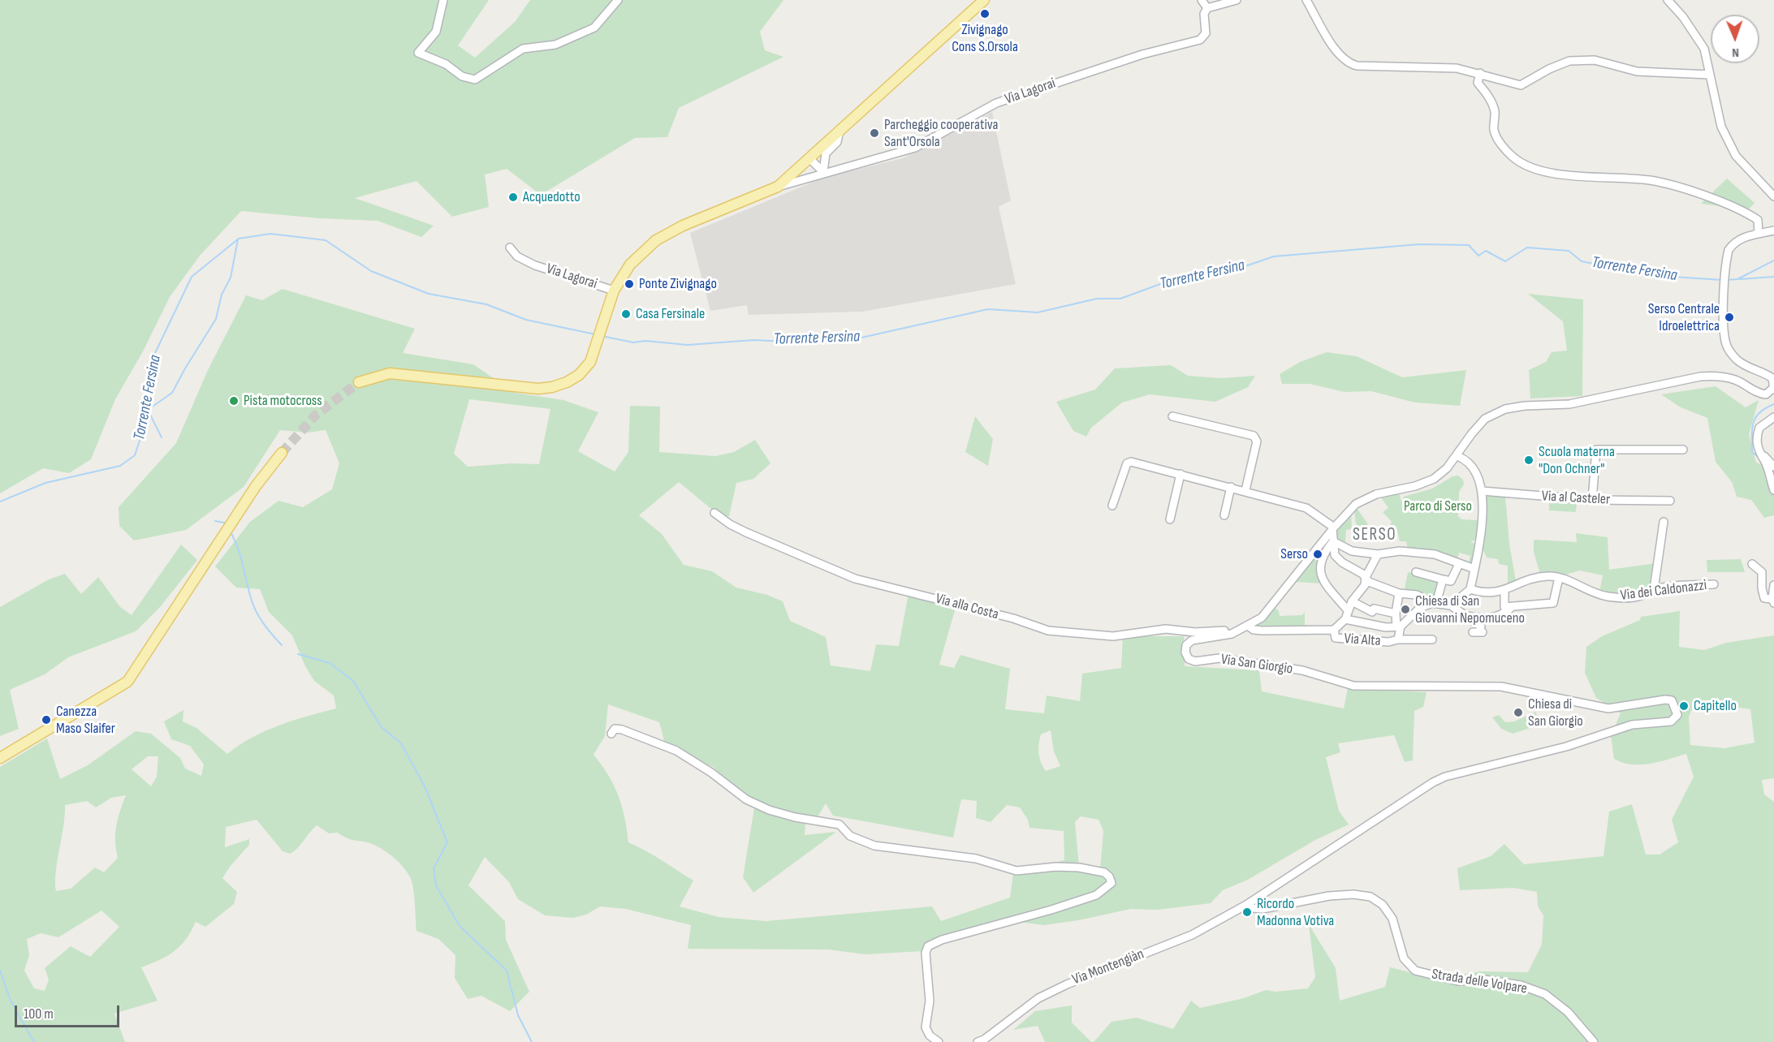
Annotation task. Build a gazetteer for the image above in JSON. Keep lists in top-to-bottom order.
{
  "streets": {
    "main road": ["Via Lagorai"],
    "street": [
      "Via al Casteler",
      "Via dei Caldonazzi",
      "Via alla Costa",
      "Via Alta",
      "Via San Giorgio",
      "Via Montengiàn",
      "Strada delle Volpare"
    ]
  },
  "crossings": [
    ["Via alla Costa", "Via San Giorgio"],
    ["Via San Giorgio", "Via Montengiàn"],
    ["Via Montengiàn", "Strada delle Volpare"]
  ],
  "districts": ["SERSO"],
  "water": ["Torrente Fersina"],
  "parks": ["Parco di Serso"],
  "places": [
    "Zivignago Cons S.Orsola",
    "Parcheggio cooperativa Sant'Orsola",
    "Acquedotto",
    "Ponte Zivignago",
    "Casa Fersinale",
    "Serso Centrale Idroelettrica",
    "Pista motocross",
    "Scuola materna \"Don Ochner\"",
    "Serso",
    "Chiesa di San Giovanni Nepomuceno",
    "Capitello",
    "Chiesa di San Giorgio",
    "Canezza Maso Slaifer",
    "Ricordo Madonna Votiva"
  ],
  "scale_bar": "100 m",
  "north": "bottom"
}
